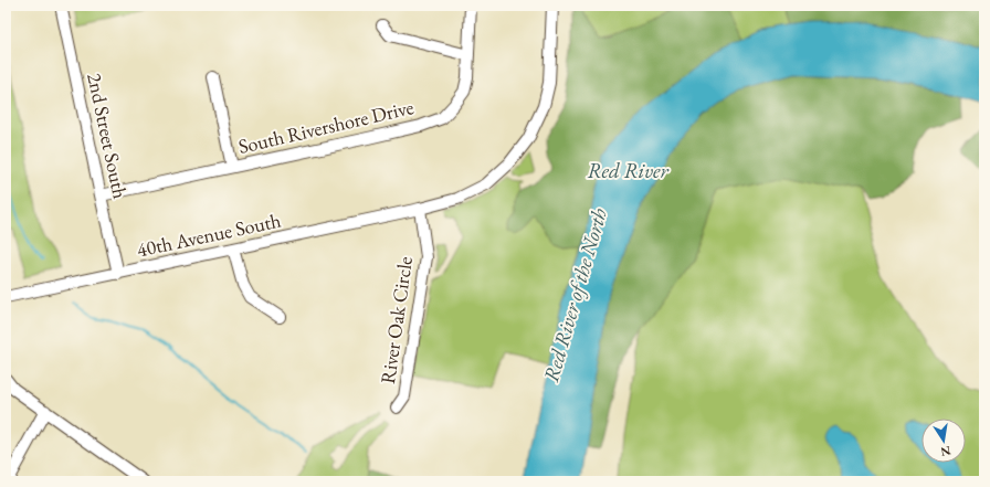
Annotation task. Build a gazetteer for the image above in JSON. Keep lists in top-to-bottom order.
{
  "streets": {
    "street": [
      "South Rivershore Drive",
      "2nd Street South",
      "40th Avenue South",
      "River Oak Circle"
    ]
  },
  "crossings": [
    ["South Rivershore Drive", "2nd Street South"],
    ["2nd Street South", "40th Avenue South"],
    ["40th Avenue South", "River Oak Circle"]
  ],
  "water": ["Red River", "Red River of the North"],
  "north": "bottom"
}
